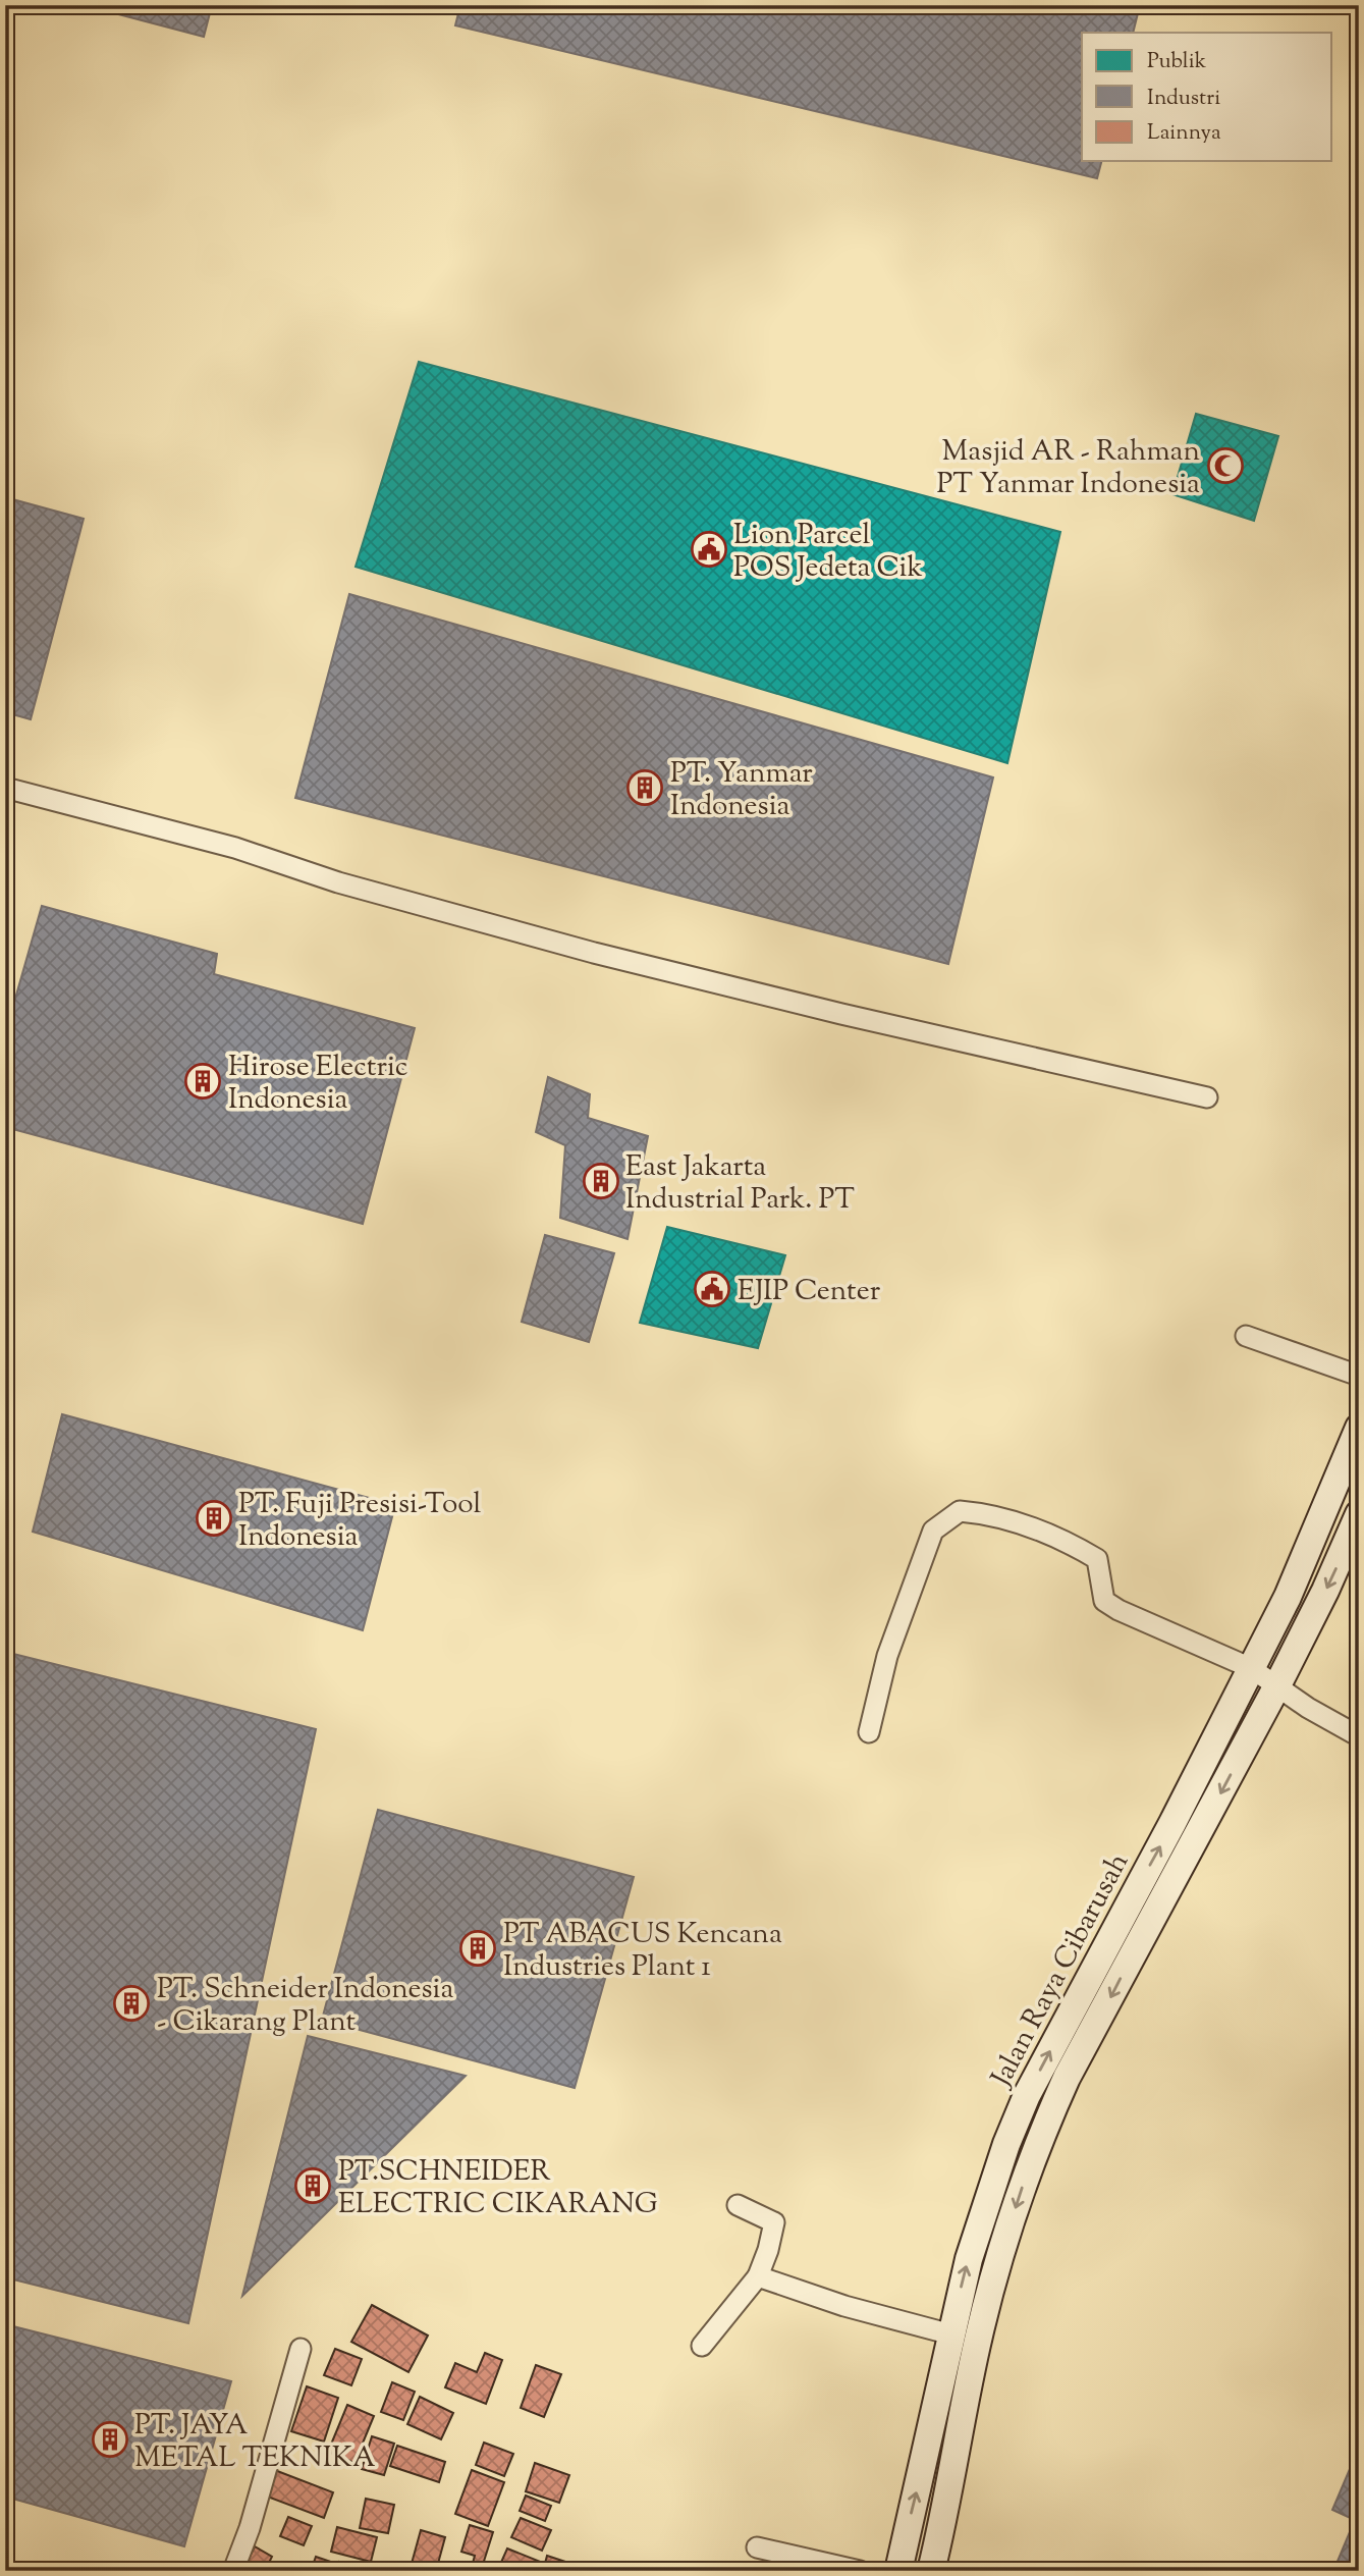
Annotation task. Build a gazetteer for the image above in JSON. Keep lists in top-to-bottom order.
{
  "streets": {
    "street": ["Jalan Raya Cibarusah"]
  },
  "places": {
    "mosque": ["Masjid AR - Rahman PT Yanmar Indonesia"],
    "public building": ["Lion Parcel POS Jedeta Cik", "EJIP Center"],
    "building": [
      "PT. Yanmar Indonesia",
      "Hirose Electric Indonesia",
      "East Jakarta Industrial Park. PT",
      "PT. Fuji Presisi-Tool Indonesia",
      "PT ABACUS Kencana Industries Plant 1",
      "PT. Schneider Indonesia - Cikarang Plant",
      "PT.SCHNEIDER ELECTRIC CIKARANG",
      "PT. JAYA METAL TEKNIKA"
    ]
  },
  "legend": ["Publik", "Industri", "Lainnya"]
}
